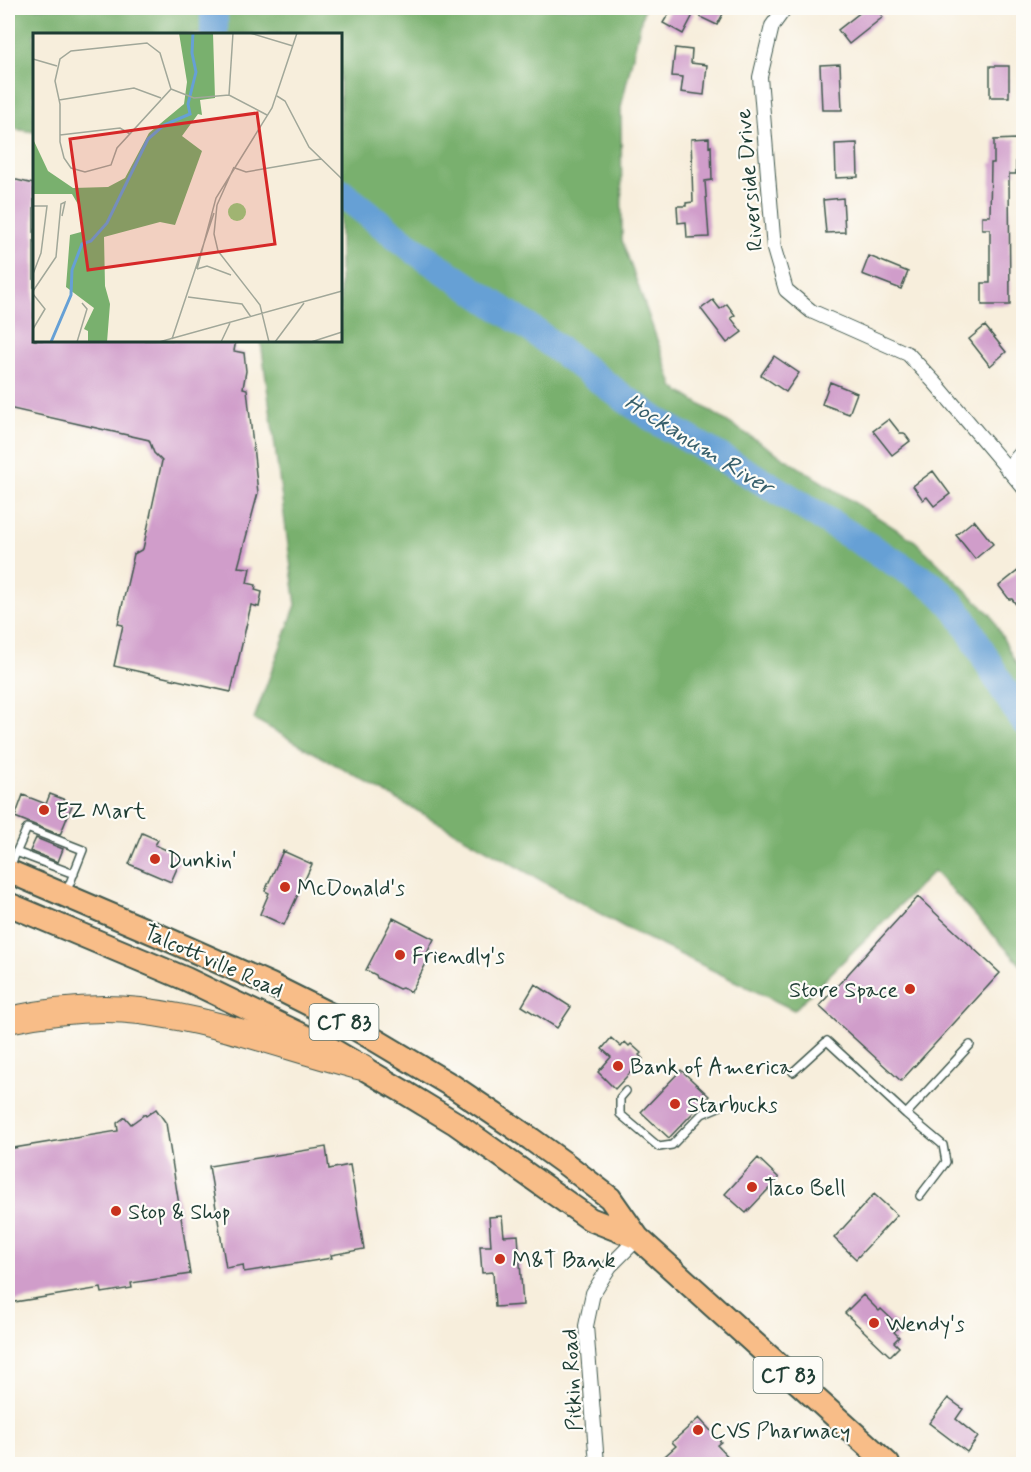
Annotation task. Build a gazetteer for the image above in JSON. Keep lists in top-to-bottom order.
{
  "streets": {
    "main road": ["Talcottville Road", "CT 83"],
    "street": ["Riverside Drive", "Pitkin Road"]
  },
  "crossings": [
    ["Talcottville Road", "Pitkin Road"]
  ],
  "water": ["Hockanum River"],
  "places": [
    "EZ Mart",
    "Dunkin'",
    "McDonald's",
    "Friendly's",
    "Store Space",
    "Bank of America",
    "Starbucks",
    "Taco Bell",
    "Stop & Shop",
    "M&T Bank",
    "Wendy's",
    "CVS Pharmacy"
  ]
}
